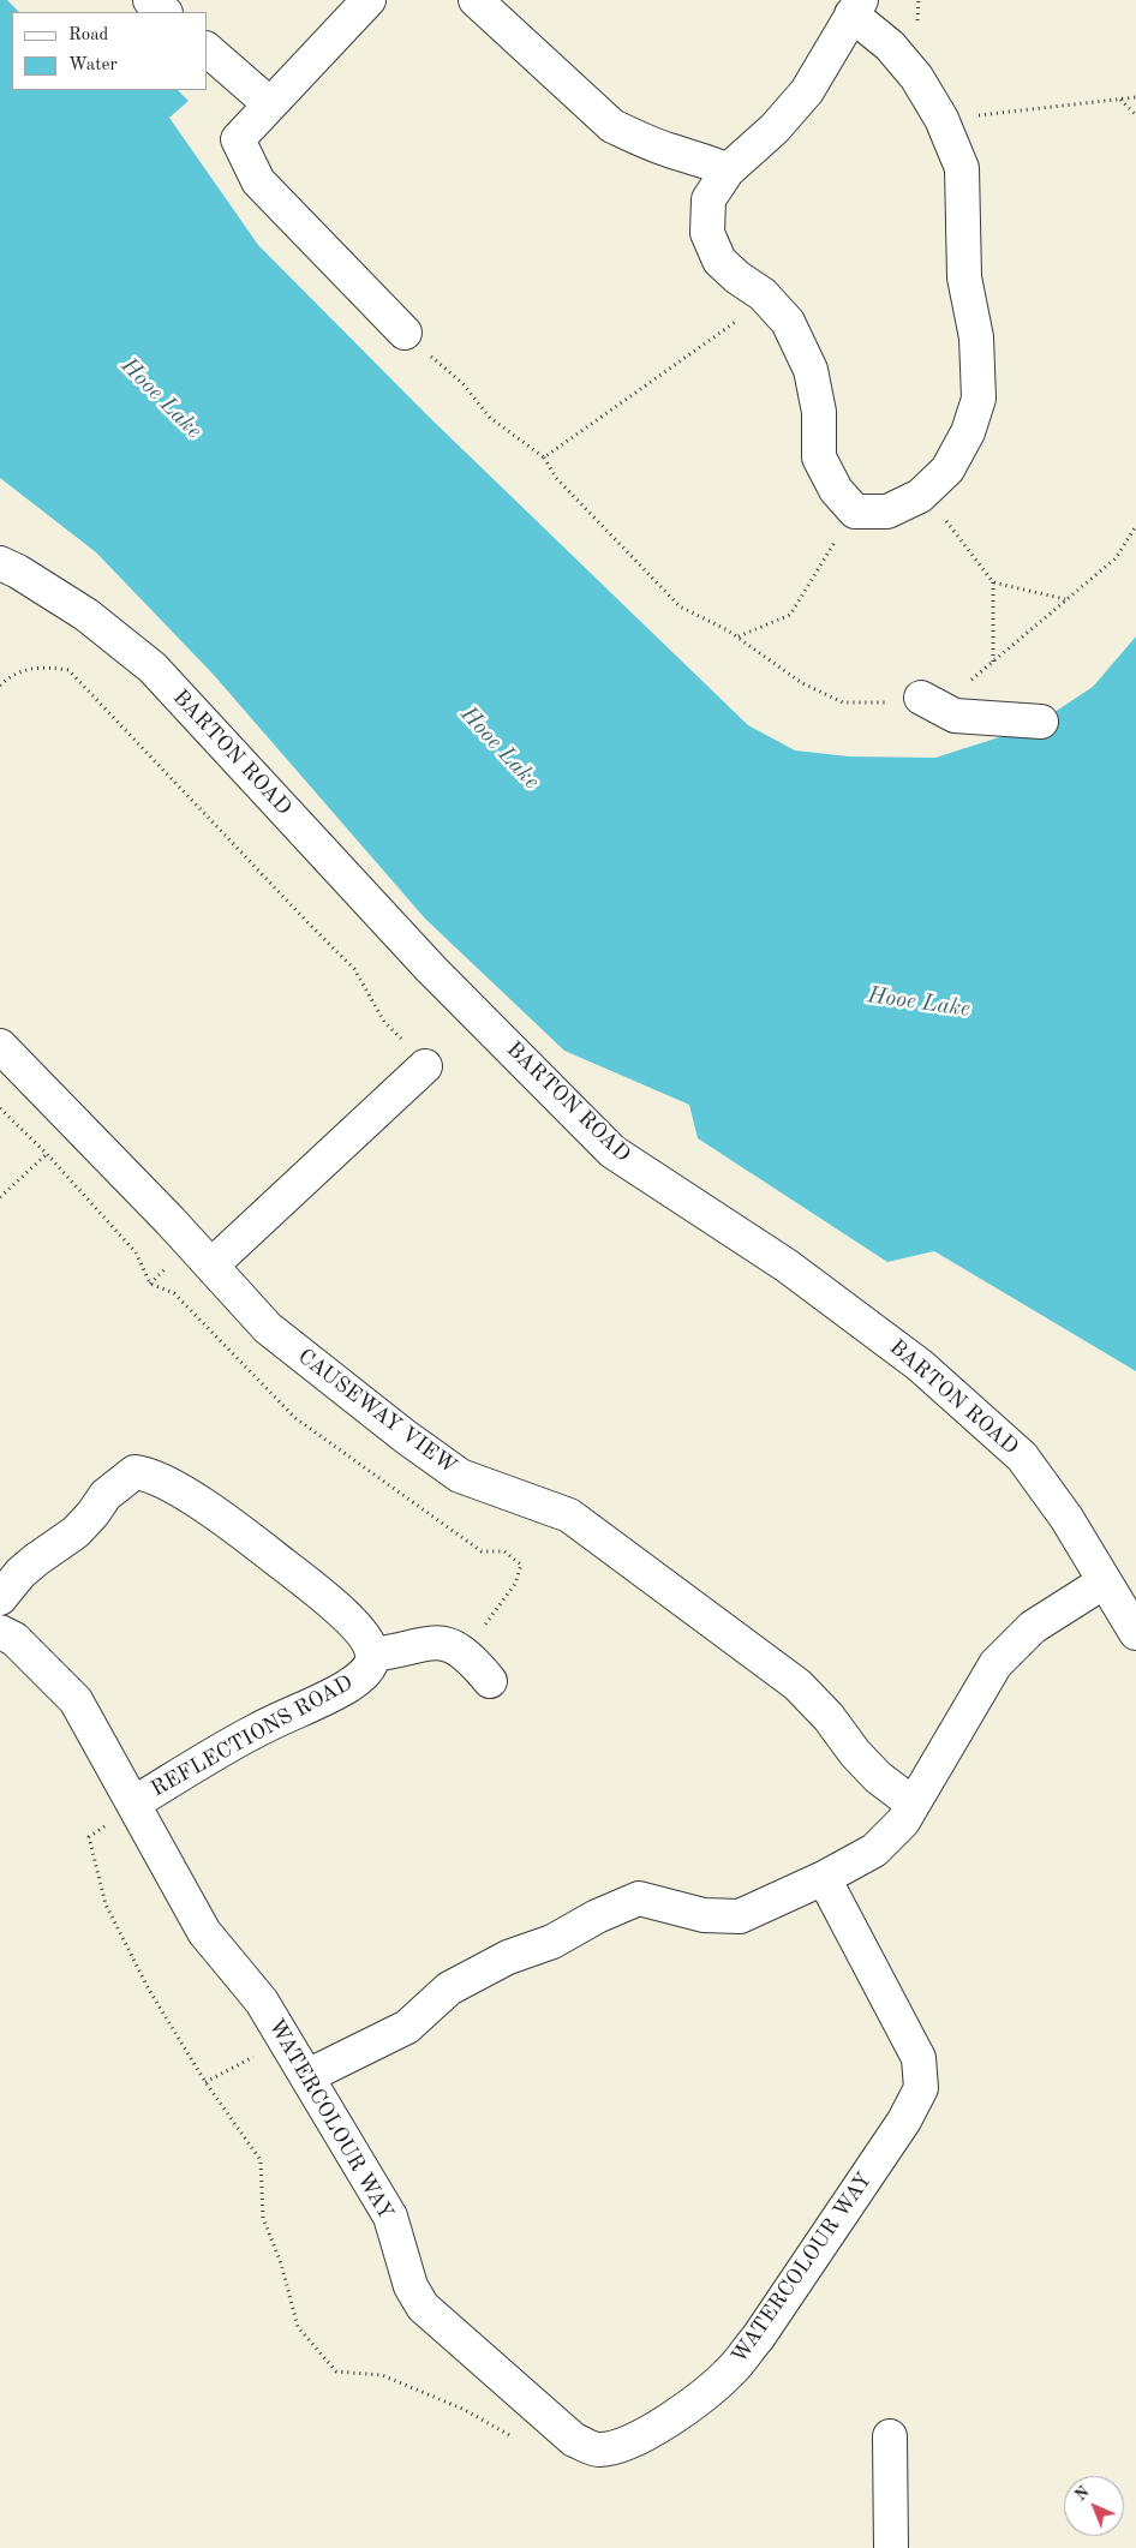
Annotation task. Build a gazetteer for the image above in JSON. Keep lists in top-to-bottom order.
{
  "streets": {
    "street": [
      "BARTON ROAD",
      "CAUSEWAY VIEW",
      "REFLECTIONS ROAD",
      "WATERCOLOUR WAY"
    ]
  },
  "crossings": [
    ["REFLECTIONS ROAD", "WATERCOLOUR WAY"]
  ],
  "water": ["Hooe Lake"],
  "legend": ["Road", "Water"],
  "north": "top left"
}
